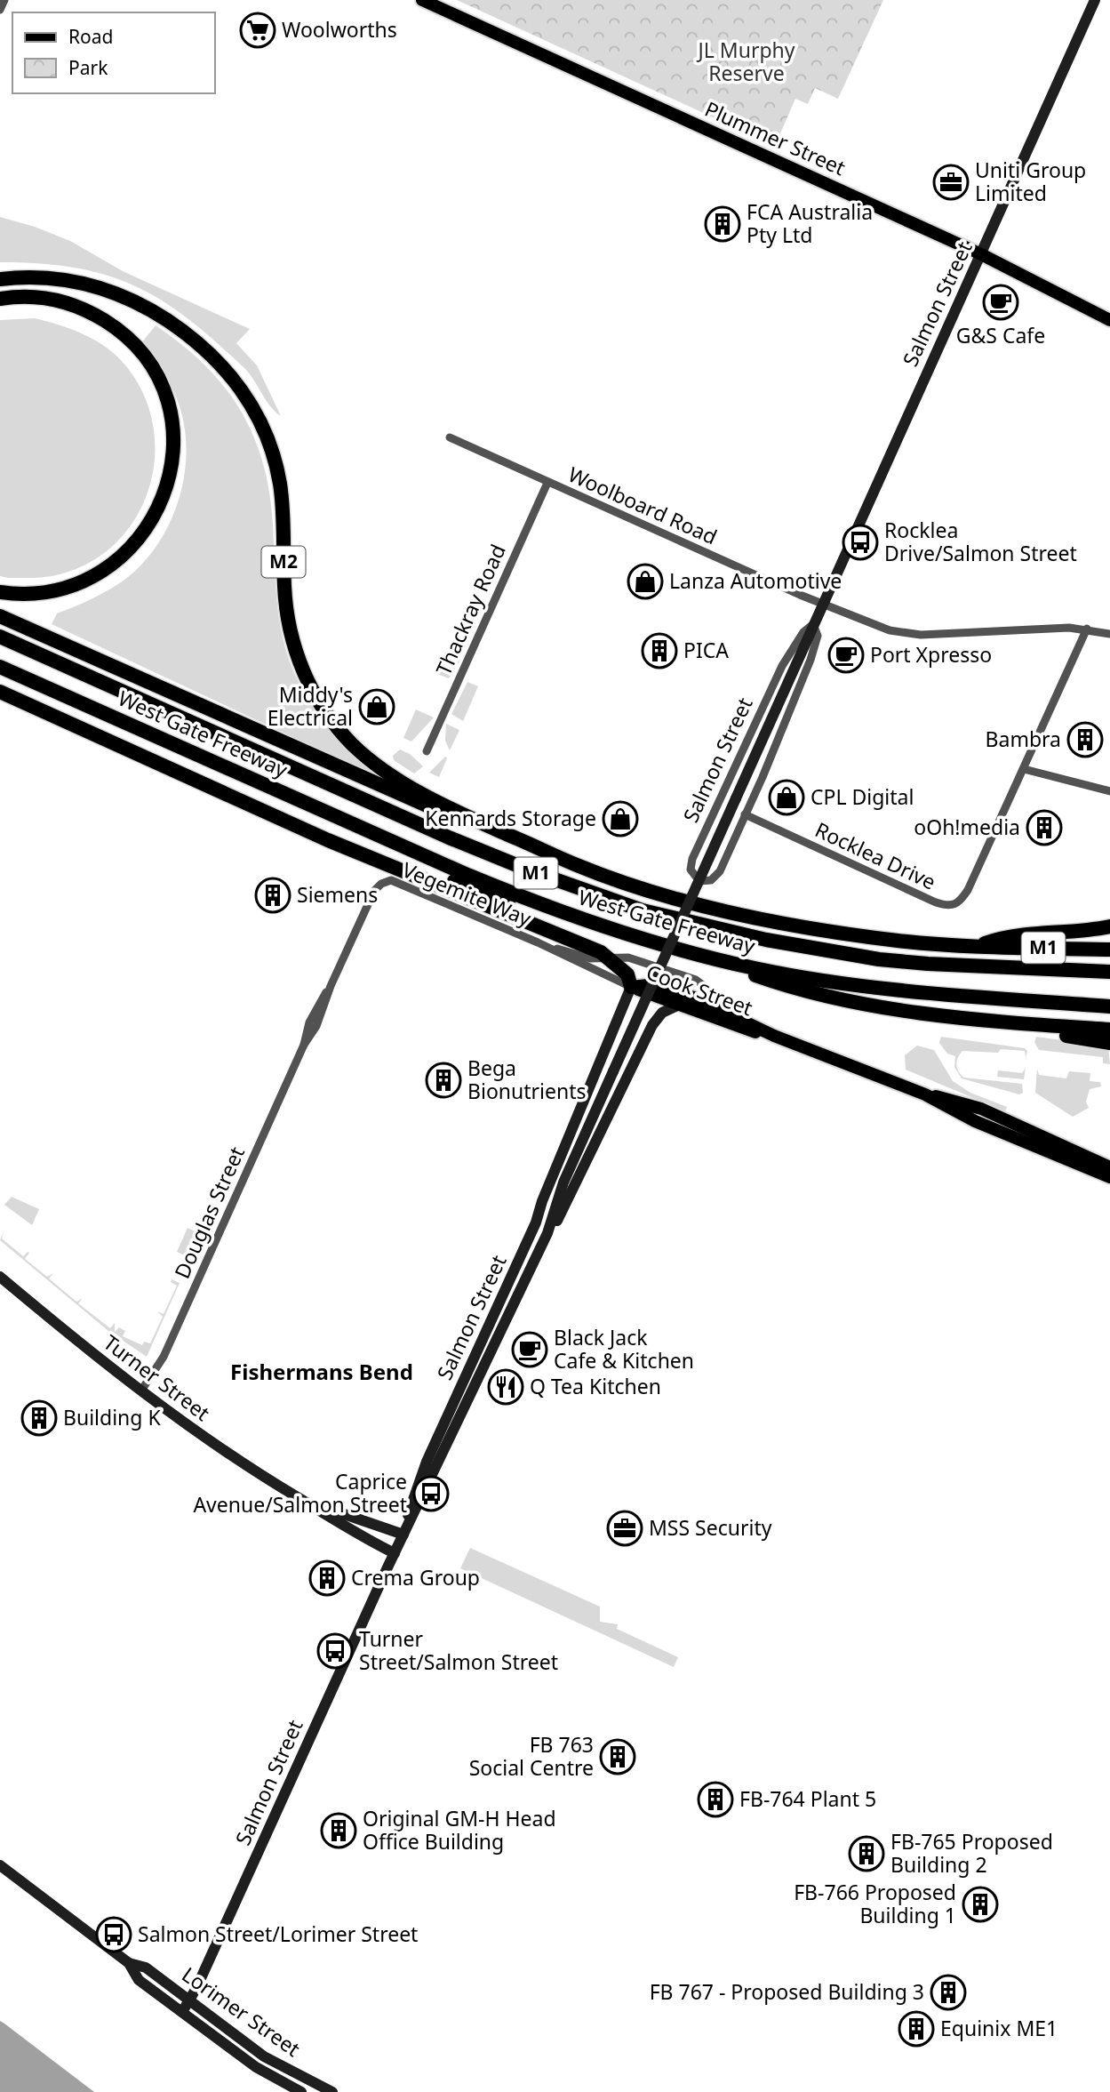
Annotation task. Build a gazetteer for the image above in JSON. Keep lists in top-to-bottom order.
{
  "streets": {
    "highway": ["M2", "West Gate Freeway", "M1"],
    "main road": ["Plummer Street", "Cook Street"],
    "street": [
      "Salmon Street",
      "Woolboard Road",
      "Thackray Road",
      "Rocklea Drive",
      "Vegemite Way",
      "Douglas Street",
      "Turner Street",
      "Lorimer Street"
    ]
  },
  "crossings": [
    ["Plummer Street", "Salmon Street"],
    ["Salmon Street", "Woolboard Road"],
    ["Salmon Street", "Rocklea Drive"],
    ["Salmon Street", "Vegemite Way"],
    ["Salmon Street", "Cook Street"],
    ["Salmon Street", "Turner Street"],
    ["Salmon Street", "Lorimer Street"],
    ["Woolboard Road", "Thackray Road"],
    ["M2", "M1"],
    ["Vegemite Way", "Cook Street"],
    ["Vegemite Way", "Douglas Street"],
    ["Douglas Street", "Turner Street"]
  ],
  "districts": ["Fishermans Bend"],
  "parks": ["JL Murphy Reserve"],
  "places": {
    "supermarket": ["Woolworths"],
    "office": ["Uniti Group Limited", "MSS Security"],
    "building": [
      "FCA Australia Pty Ltd",
      "PICA",
      "Bambra",
      "oOh!media",
      "Siemens",
      "Bega Bionutrients",
      "Building K",
      "Crema Group",
      "FB 763 Social Centre",
      "FB-764 Plant 5",
      "Original GM-H Head Office Building",
      "FB-765 Proposed Building 2",
      "FB-766 Proposed Building 1",
      "FB 767 - Proposed Building 3",
      "Equinix ME1"
    ],
    "cafe": ["G&S Cafe", "Port Xpresso", "Black Jack Cafe & Kitchen"],
    "bus stop": [
      "Rocklea Drive/Salmon Street",
      "Caprice Avenue/Salmon Street",
      "Turner Street/Salmon Street",
      "Salmon Street/Lorimer Street"
    ],
    "shop": [
      "Lanza Automotive",
      "Middy's Electrical",
      "CPL Digital",
      "Kennards Storage"
    ],
    "restaurant": ["Q Tea Kitchen"]
  },
  "legend": ["Road", "Park"]
}
